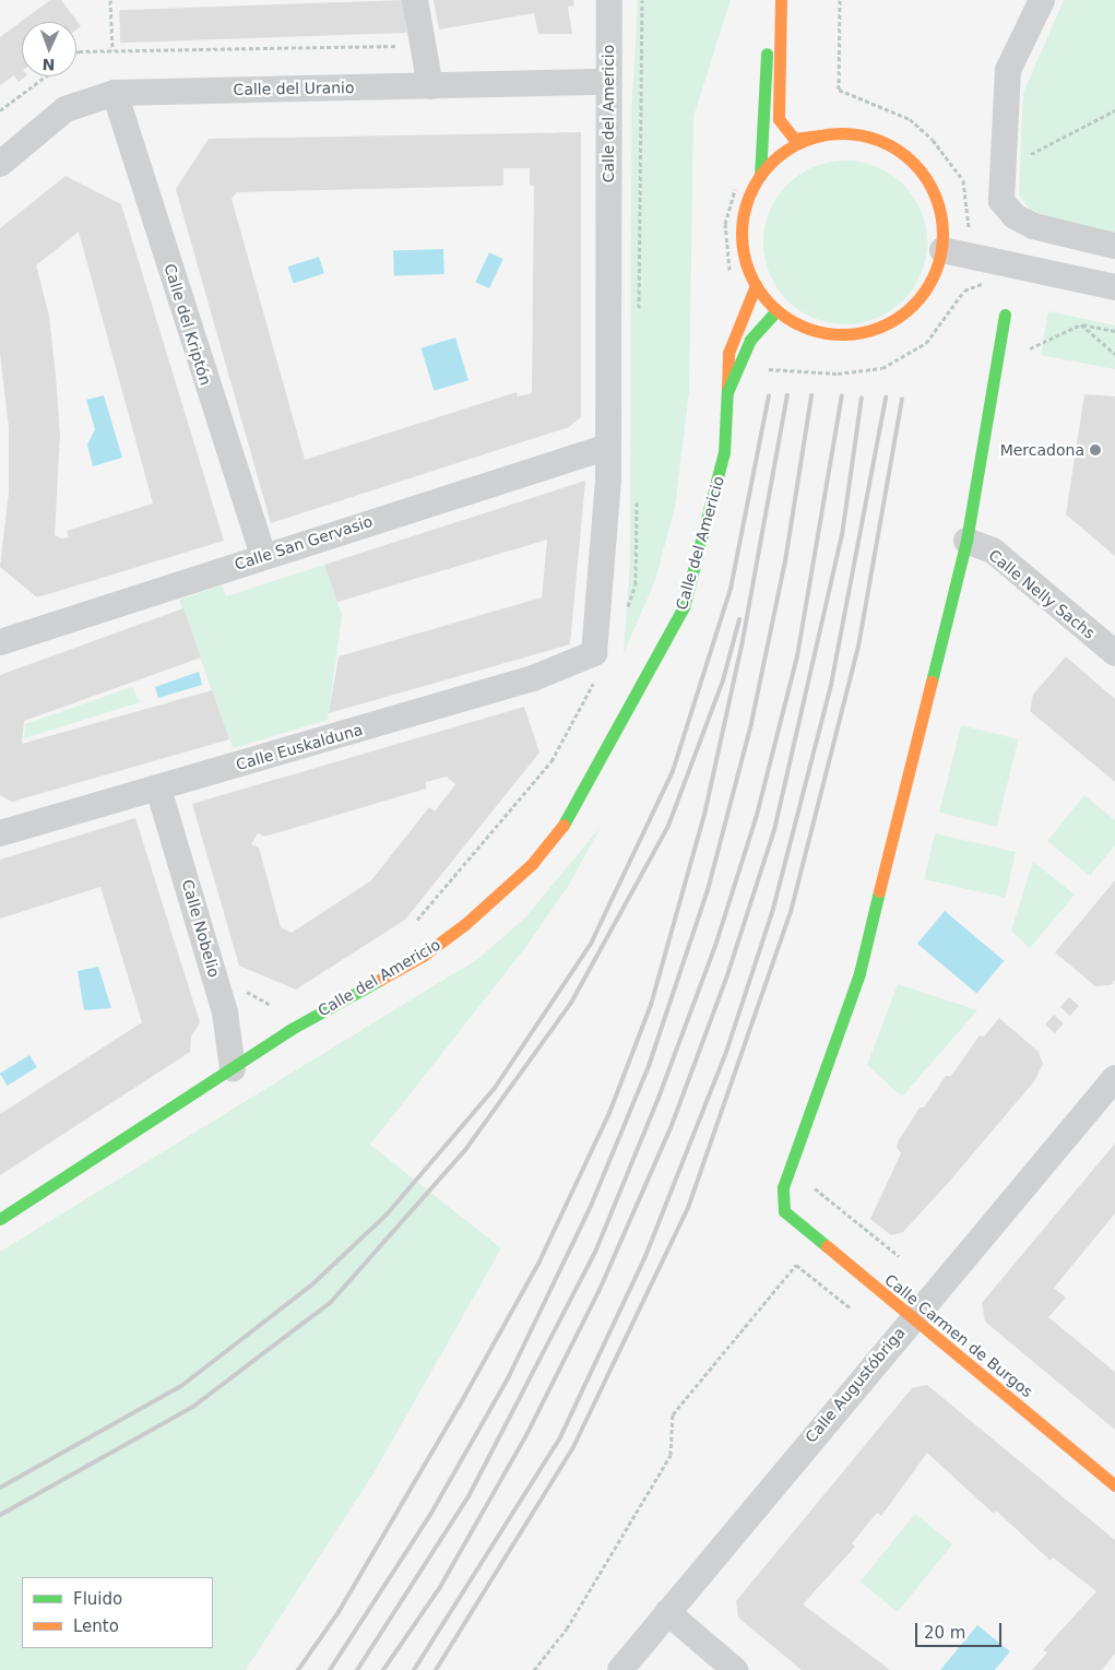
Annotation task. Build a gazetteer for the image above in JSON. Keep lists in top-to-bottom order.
{
  "streets": {
    "street": [
      "Calle del Uranio",
      "Calle del Americio",
      "Calle del Kriptón",
      "Calle San Gervasio",
      "Calle Nelly Sachs",
      "Calle Euskalduna",
      "Calle Nobelio",
      "Calle Carmen de Burgos",
      "Calle Augustóbriga"
    ]
  },
  "crossings": [
    ["Calle del Uranio", "Calle del Americio"],
    ["Calle del Uranio", "Calle del Kriptón"],
    ["Calle del Americio", "Calle San Gervasio"],
    ["Calle del Americio", "Calle Euskalduna"],
    ["Calle del Americio", "Calle Nobelio"],
    ["Calle del Kriptón", "Calle San Gervasio"],
    ["Calle Nelly Sachs", "Calle Carmen de Burgos"],
    ["Calle Euskalduna", "Calle Nobelio"],
    ["Calle Carmen de Burgos", "Calle Augustóbriga"]
  ],
  "places": ["Mercadona"],
  "legend": ["Fluido", "Lento"],
  "scale_bar": "20 m",
  "north": "bottom"
}
